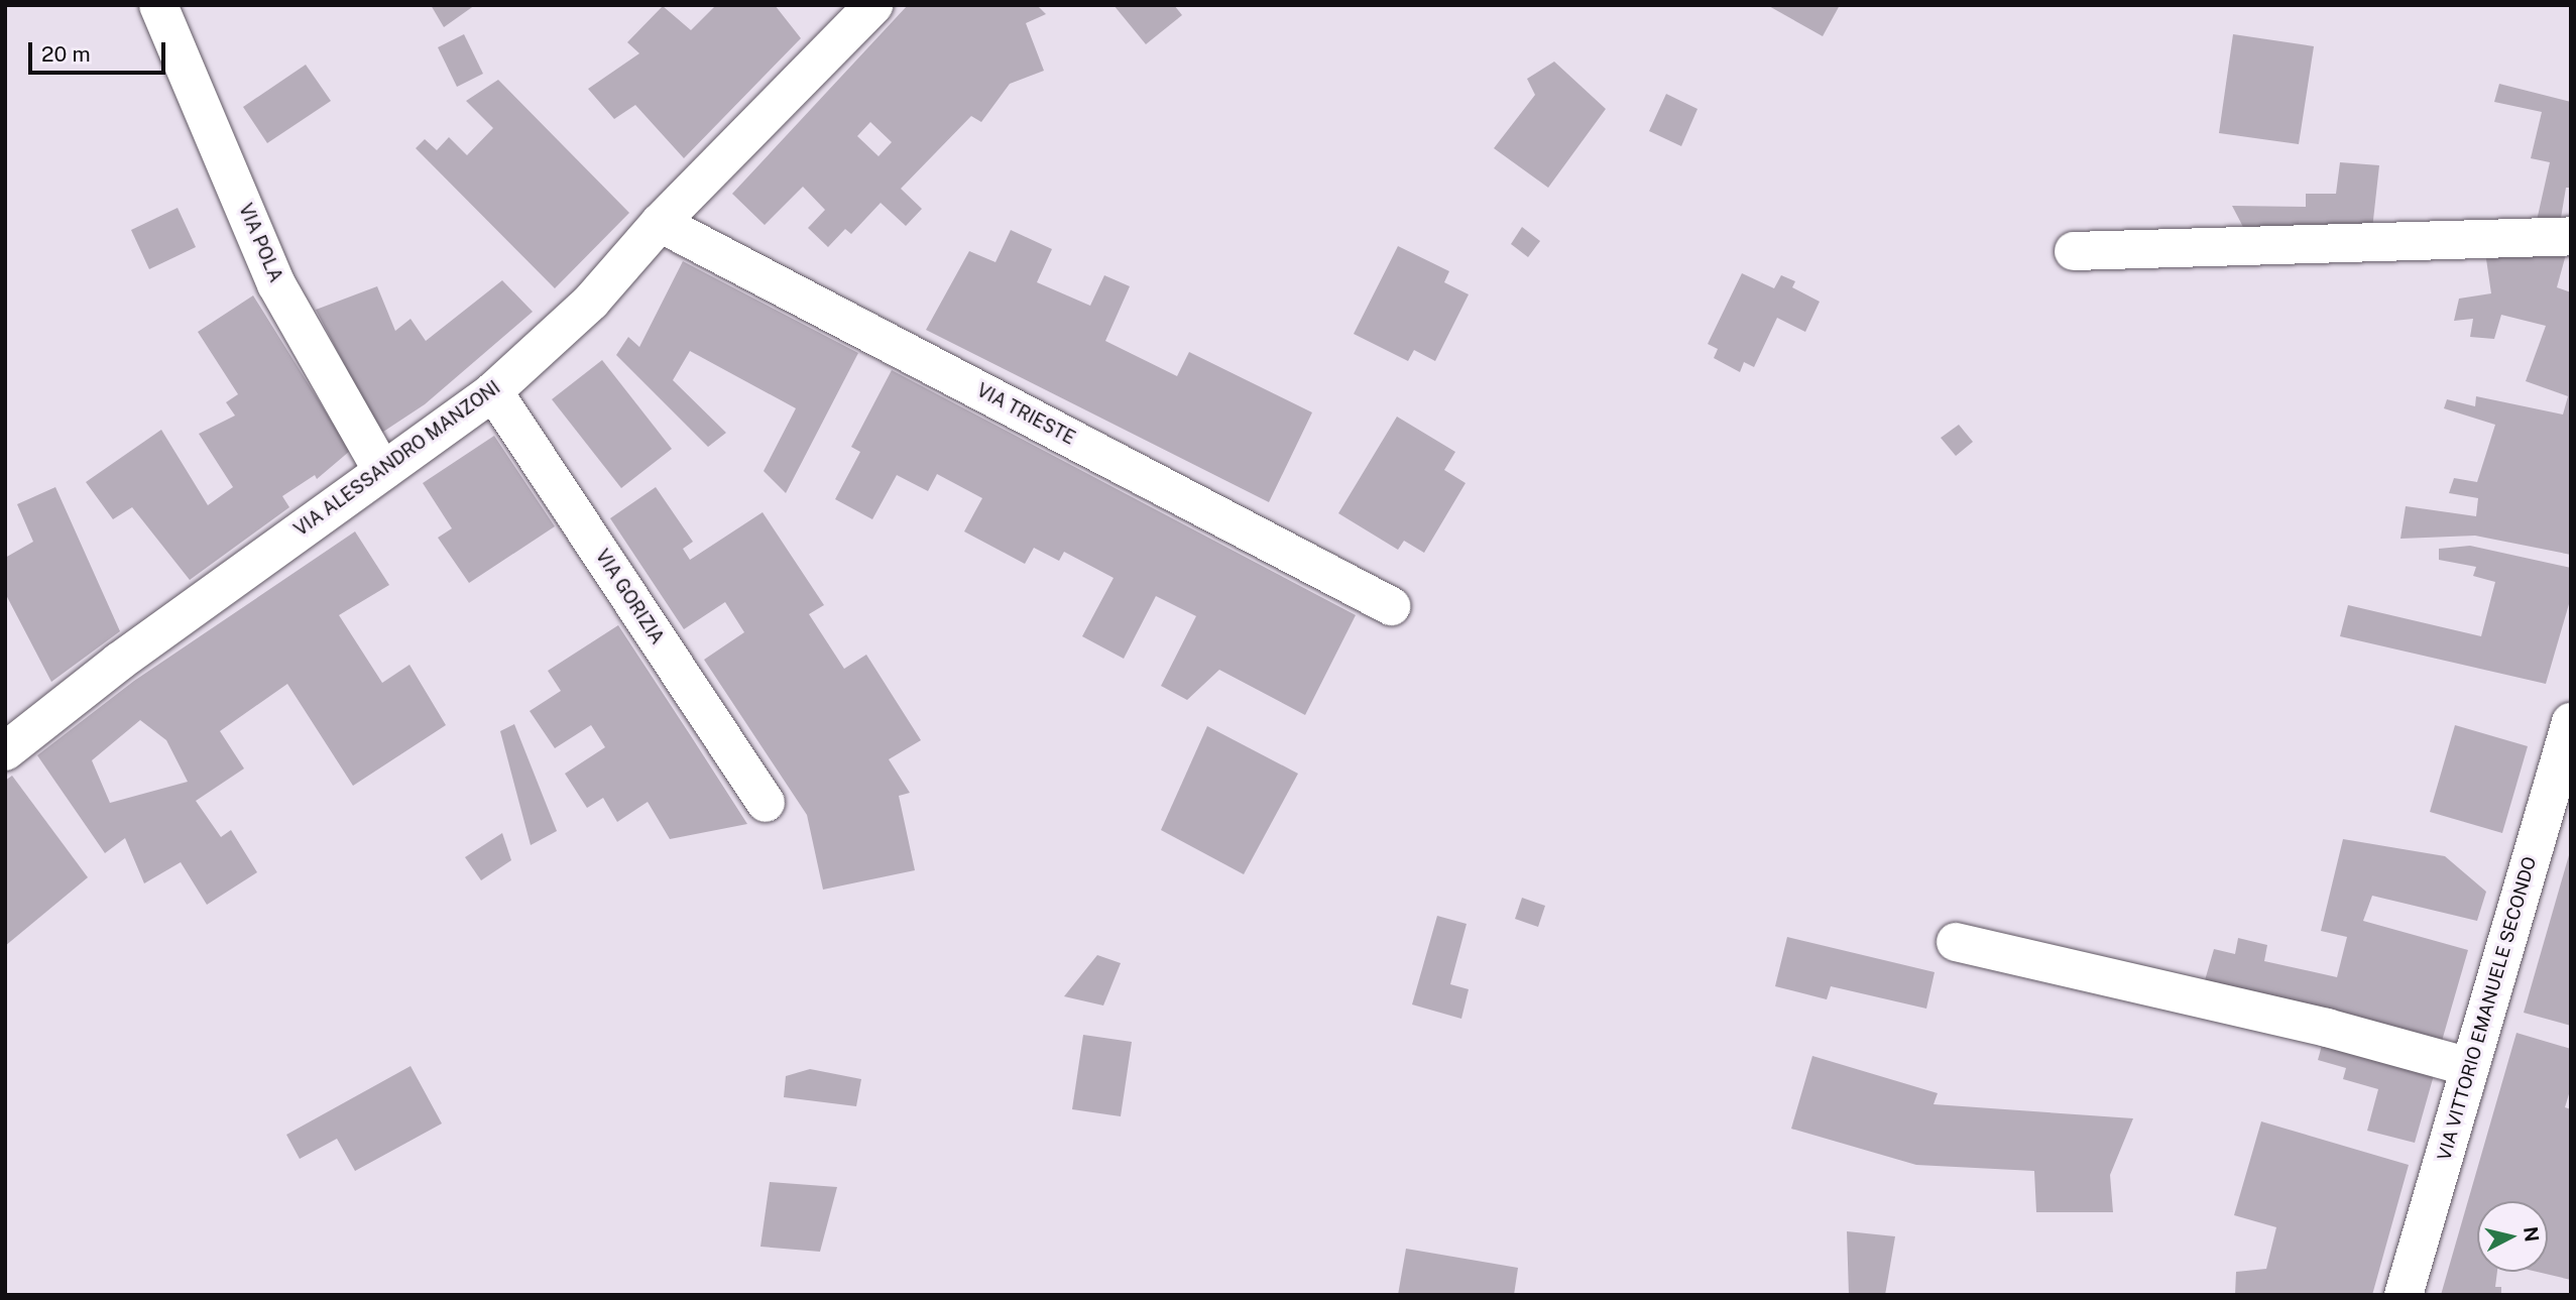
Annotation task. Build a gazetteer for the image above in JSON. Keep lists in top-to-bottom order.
{
  "streets": {
    "street": [
      "VIA POLA",
      "VIA TRIESTE",
      "VIA ALESSANDRO MANZONI",
      "VIA GORIZIA",
      "VIA VITTORIO EMANUELE SECONDO"
    ]
  },
  "crossings": [
    ["VIA POLA", "VIA ALESSANDRO MANZONI"],
    ["VIA TRIESTE", "VIA ALESSANDRO MANZONI"],
    ["VIA ALESSANDRO MANZONI", "VIA GORIZIA"]
  ],
  "scale_bar": "20 m",
  "north": "right"
}
